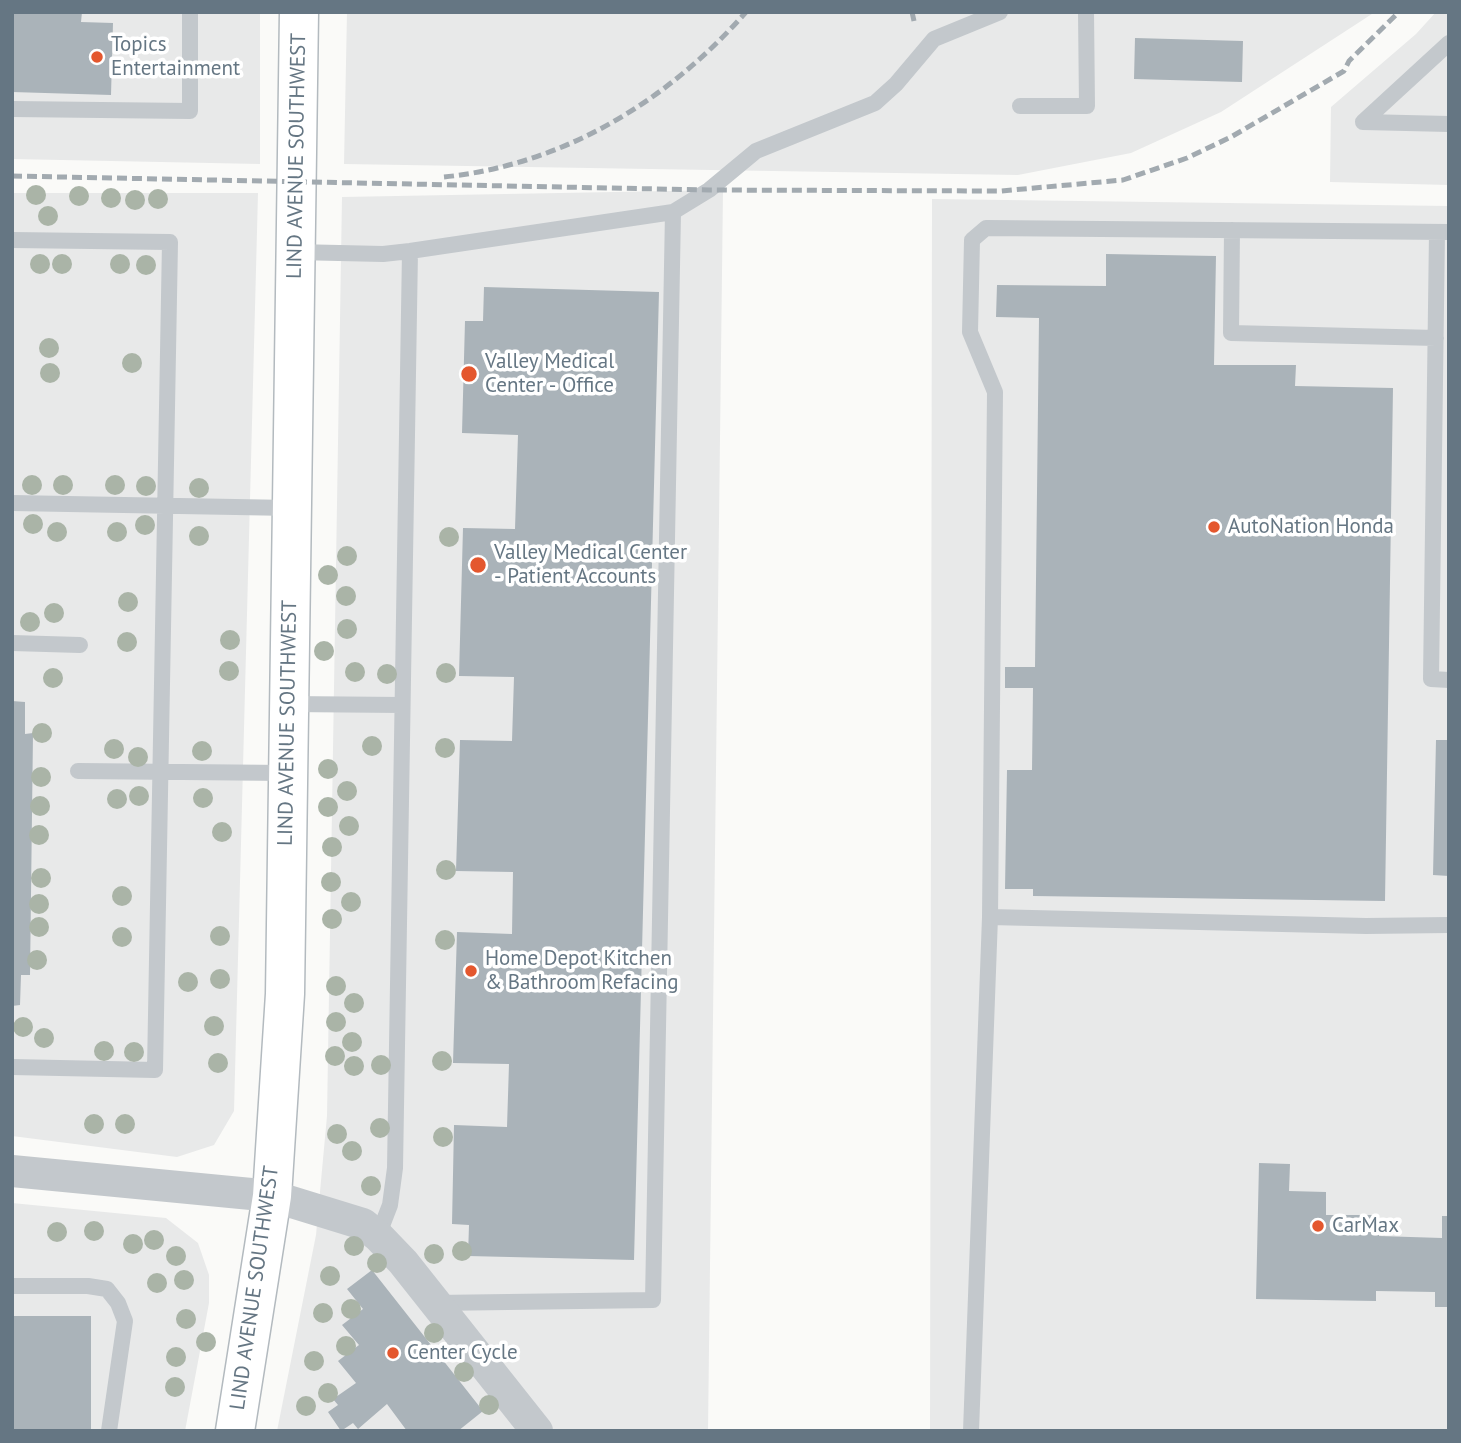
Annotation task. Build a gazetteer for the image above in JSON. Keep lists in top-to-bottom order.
{
  "streets": {
    "main road": ["LIND AVENUE SOUTHWEST"]
  },
  "places": [
    "Topics Entertainment",
    "Valley Medical Center - Office",
    "AutoNation Honda",
    "Valley Medical Center - Patient Accounts",
    "Home Depot Kitchen & Bathroom Refacing",
    "CarMax",
    "Center Cycle"
  ]
}
